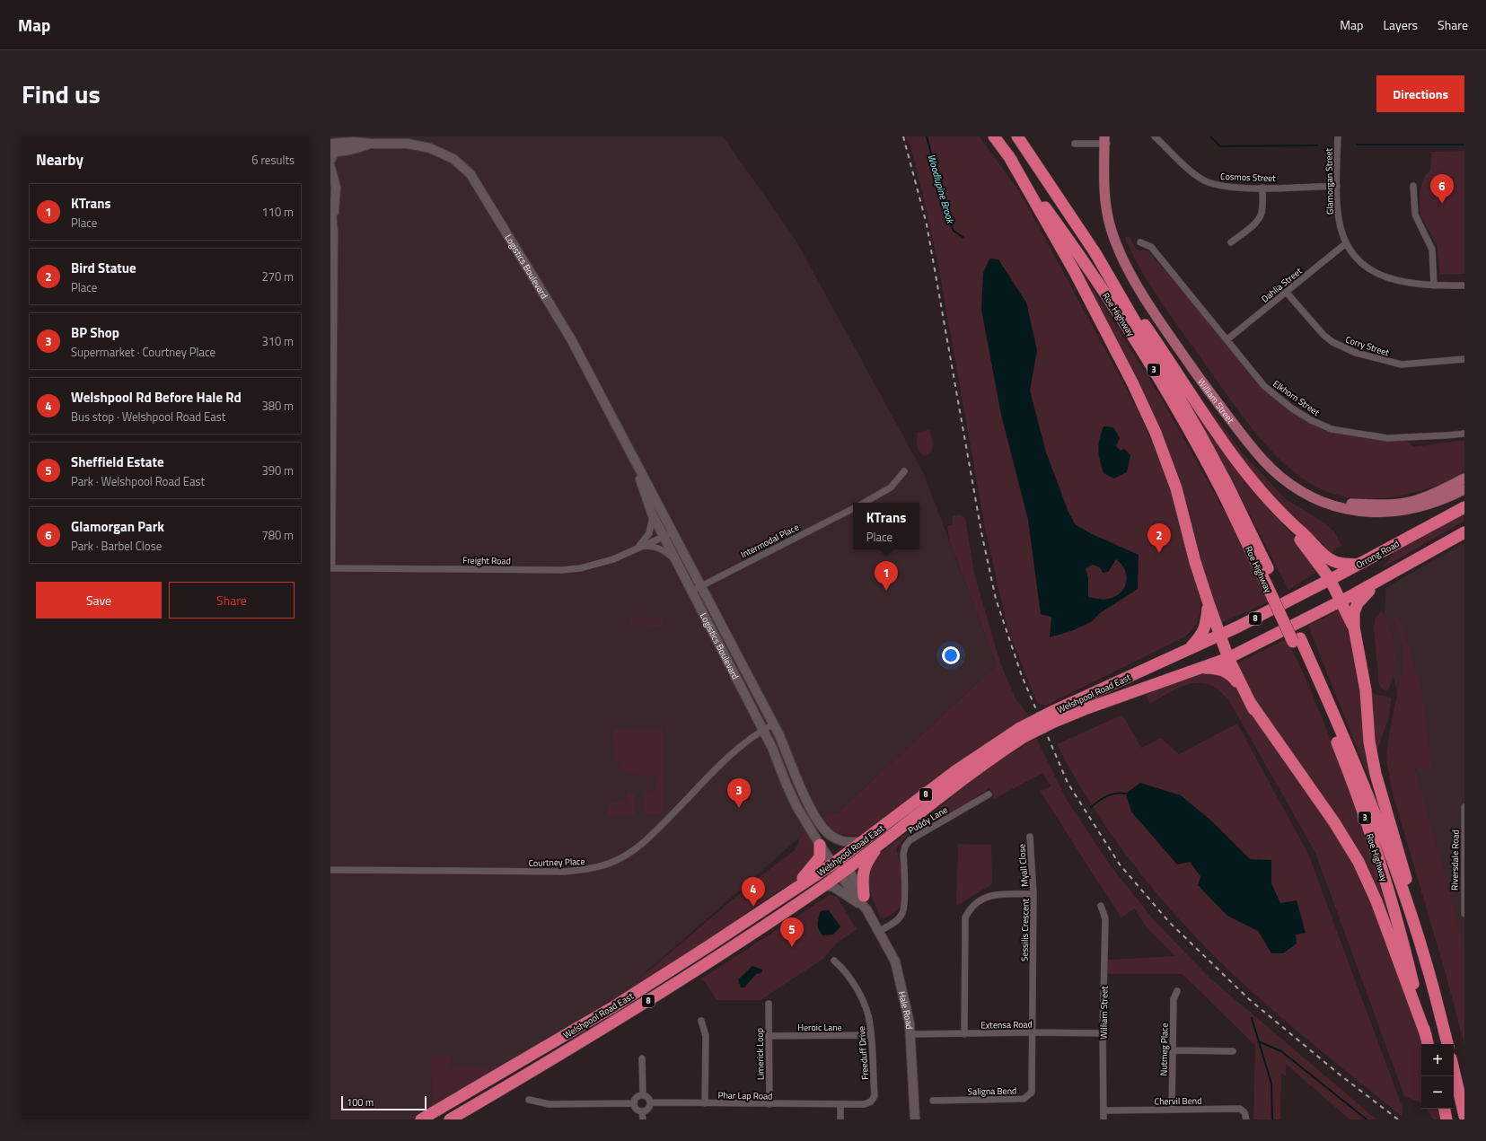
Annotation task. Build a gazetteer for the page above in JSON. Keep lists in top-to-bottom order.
{
  "streets": {
    "highway": [
      "Roe Highway",
      "3",
      "Orrong Road",
      "8",
      "Welshpool Road East"
    ],
    "main road": ["William Street"],
    "street": [
      "Cosmos Street",
      "Glamorgan Street",
      "Logistics Boulevard",
      "Dahlia Street",
      "Corry Street",
      "Elkhorn Street",
      "Intermodal Place",
      "Freight Road",
      "Puddy Lane",
      "Riversdale Road",
      "Courtney Place",
      "Myall Close",
      "Sessilis Crescent",
      "Hale Road",
      "Extensa Road",
      "Heroic Lane",
      "Nutmeg Place",
      "Freeduff Drive",
      "Limerick Loop",
      "Saligna Bend",
      "Phar Lap Road",
      "Chervil Bend"
    ]
  },
  "crossings": [
    ["Cosmos Street", "Glamorgan Street"],
    ["Glamorgan Street", "Dahlia Street"],
    ["Logistics Boulevard", "Intermodal Place"],
    ["Logistics Boulevard", "Freight Road"],
    ["Logistics Boulevard", "8"],
    ["Logistics Boulevard", "Welshpool Road East"],
    ["Logistics Boulevard", "Courtney Place"],
    ["Logistics Boulevard", "Hale Road"],
    ["Dahlia Street", "Corry Street"],
    ["Dahlia Street", "Elkhorn Street"],
    ["Roe Highway", "Orrong Road"],
    ["Roe Highway", "Welshpool Road East"],
    ["William Street", "Extensa Road"],
    ["William Street", "Chervil Bend"],
    ["Orrong Road", "Welshpool Road East"],
    ["8", "Welshpool Road East"],
    ["8", "Hale Road"],
    ["Welshpool Road East", "Hale Road"],
    ["Puddy Lane", "Hale Road"],
    ["Myall Close", "Sessilis Crescent"],
    ["Sessilis Crescent", "Extensa Road"],
    ["Sessilis Crescent", "Saligna Bend"],
    ["Hale Road", "Extensa Road"],
    ["Extensa Road", "Saligna Bend"],
    ["Heroic Lane", "Freeduff Drive"],
    ["Heroic Lane", "Limerick Loop"],
    ["Nutmeg Place", "Chervil Bend"],
    ["Freeduff Drive", "Phar Lap Road"],
    ["Limerick Loop", "Phar Lap Road"]
  ],
  "water": ["Woodlupine Brook"],
  "scale_bar": "100 m",
  "page": {
    "header": "Map",
    "nav": ["Map", "Layers", "Share"],
    "title": "Find us",
    "buttons": [
      "Directions",
      ["Save", "Share"]
    ],
    "heading": ["Nearby", "6 results"],
    "pins": [
      "6",
      "2",
      "1",
      "3",
      "4",
      "5"
    ],
    "list": [
      {
        "mark": "1",
        "name": "KTrans",
        "note": "Place",
        "value": "110 m"
      },
      {
        "mark": "2",
        "name": "Bird Statue",
        "note": "Place",
        "value": "270 m"
      },
      {
        "mark": "3",
        "name": "BP Shop",
        "note": "Supermarket · Courtney Place",
        "value": "310 m"
      },
      {
        "mark": "4",
        "name": "Welshpool Rd Before Hale Rd",
        "note": "Bus stop · Welshpool Road East",
        "value": "380 m"
      },
      {
        "mark": "5",
        "name": "Sheffield Estate",
        "note": "Park · Welshpool Road East",
        "value": "390 m"
      },
      {
        "mark": "6",
        "name": "Glamorgan Park",
        "note": "Park · Barbel Close",
        "value": "780 m"
      }
    ],
    "popup": ["KTrans", "Place"],
    "map_buttons": ["+", "−"],
    "scale": "100 m"
  }
}
